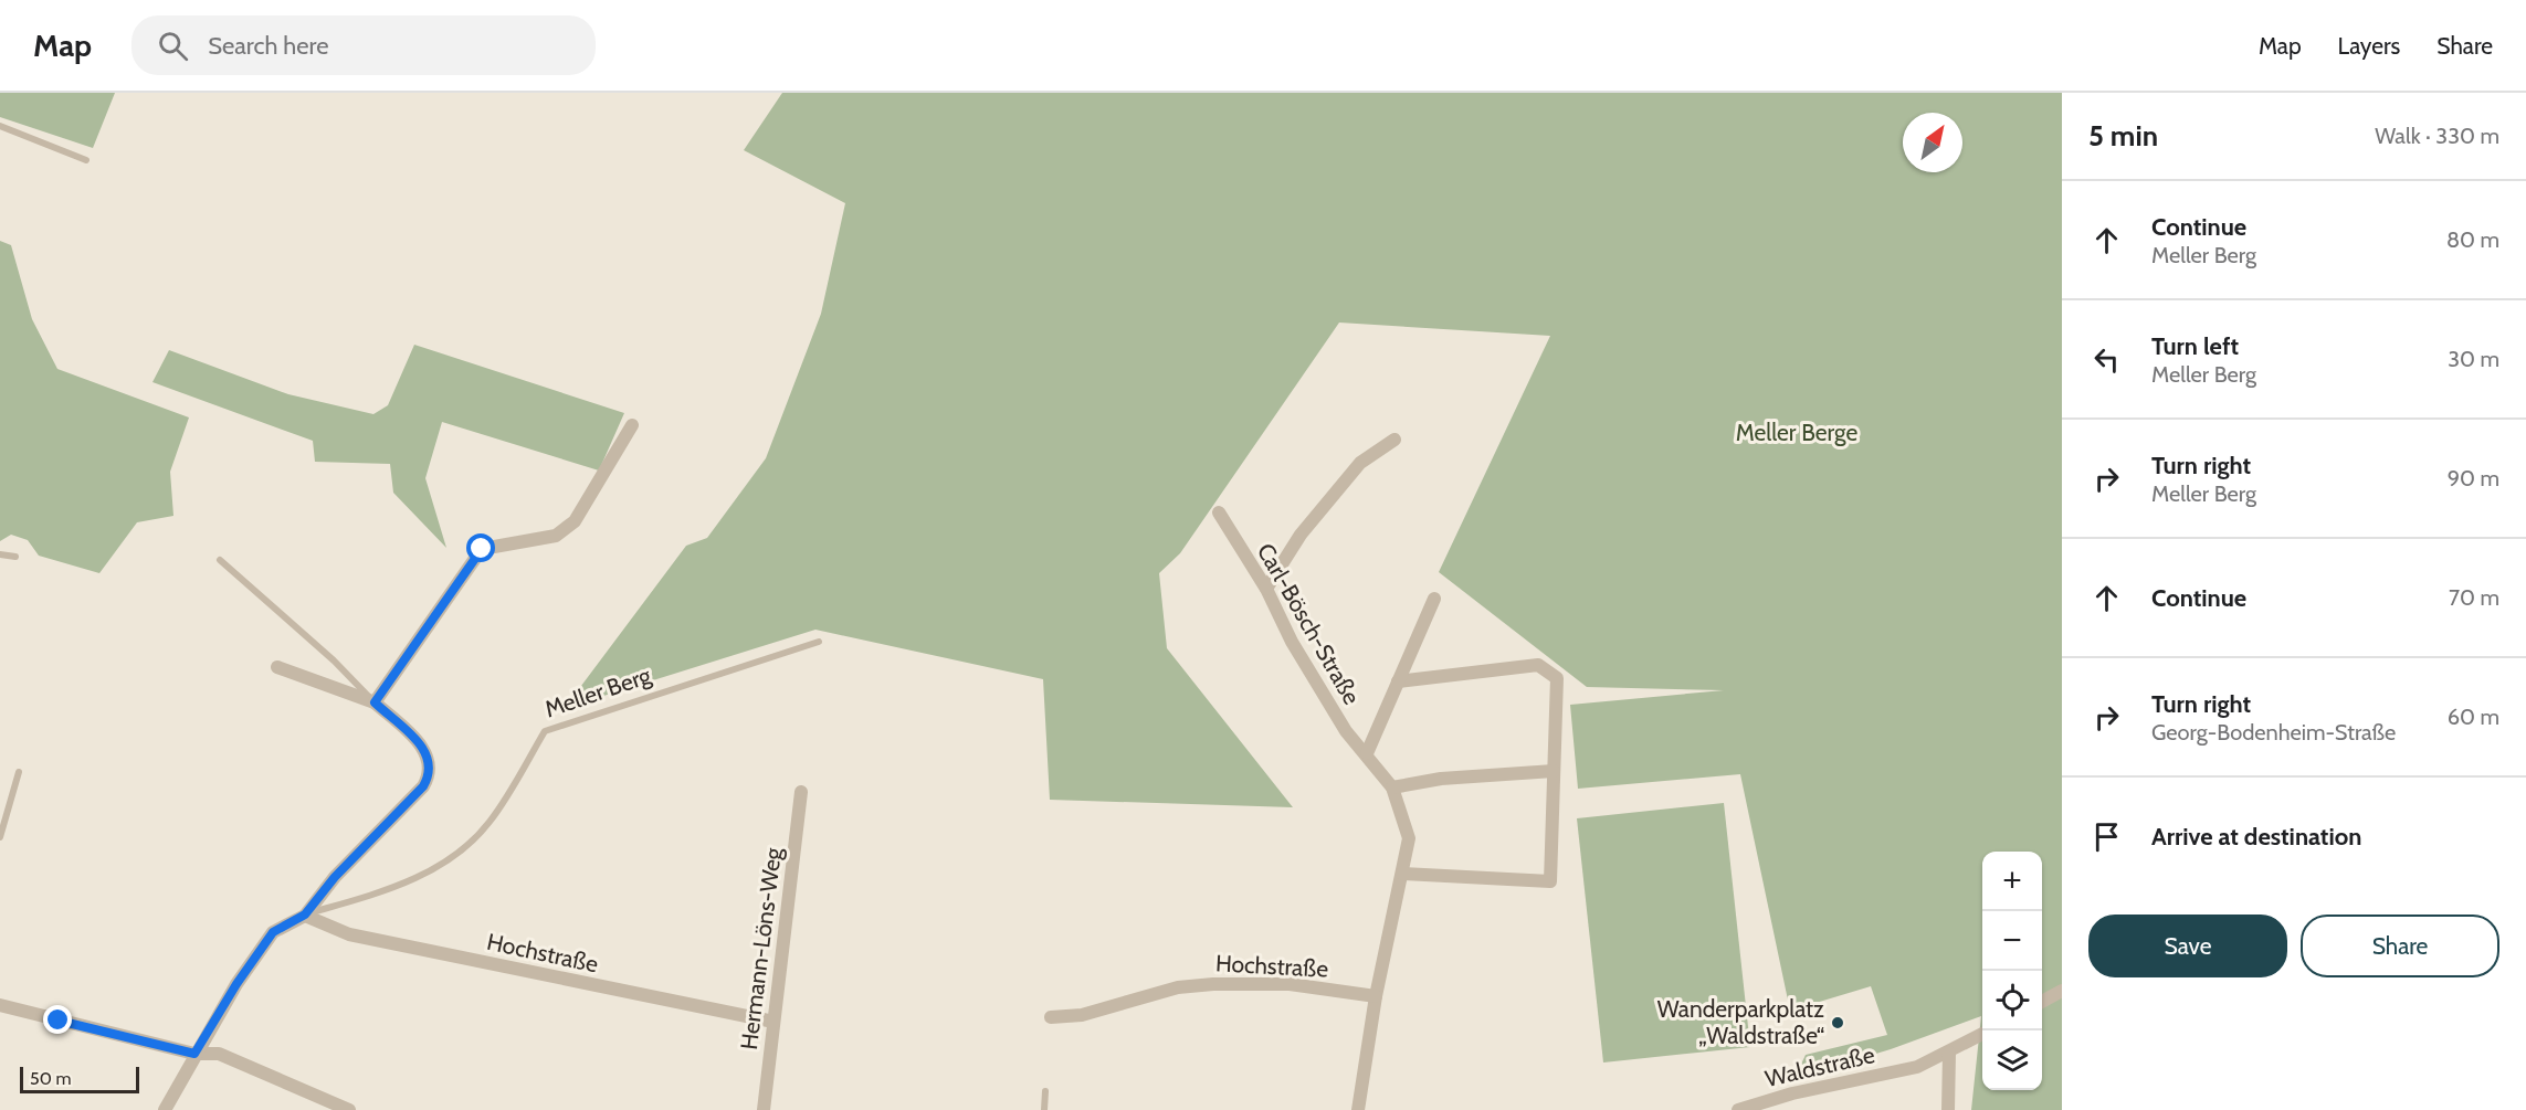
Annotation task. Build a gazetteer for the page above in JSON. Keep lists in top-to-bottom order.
{
  "streets": {
    "street": [
      "Carl-Bösch-Straße",
      "Hermann-Löns-Weg",
      "Hochstraße",
      "Waldstraße"
    ],
    "lane": ["Meller Berg"]
  },
  "crossings": [
    ["Carl-Bösch-Straße", "Hochstraße"],
    ["Meller Berg", "Hochstraße"],
    ["Hermann-Löns-Weg", "Hochstraße"]
  ],
  "parks": ["Meller Berge"],
  "places": ["Wanderparkplatz „Waldstraße“"],
  "scale_bar": "50 m",
  "north": "top right",
  "page": {
    "header": "Map",
    "search": "Search here",
    "nav": ["Map", "Layers", "Share"],
    "heading": ["5 min", "Walk · 330 m"],
    "list": [
      ["Continue", "Meller Berg", "80 m"],
      ["Turn left", "Meller Berg", "30 m"],
      ["Turn right", "Meller Berg", "90 m"],
      ["Continue", "70 m"],
      ["Turn right", "Georg-Bodenheim-Straße", "60 m"],
      "Arrive at destination"
    ],
    "map_buttons": ["+", "−"],
    "buttons": ["Save", "Share"],
    "scale": "50 m"
  }
}
